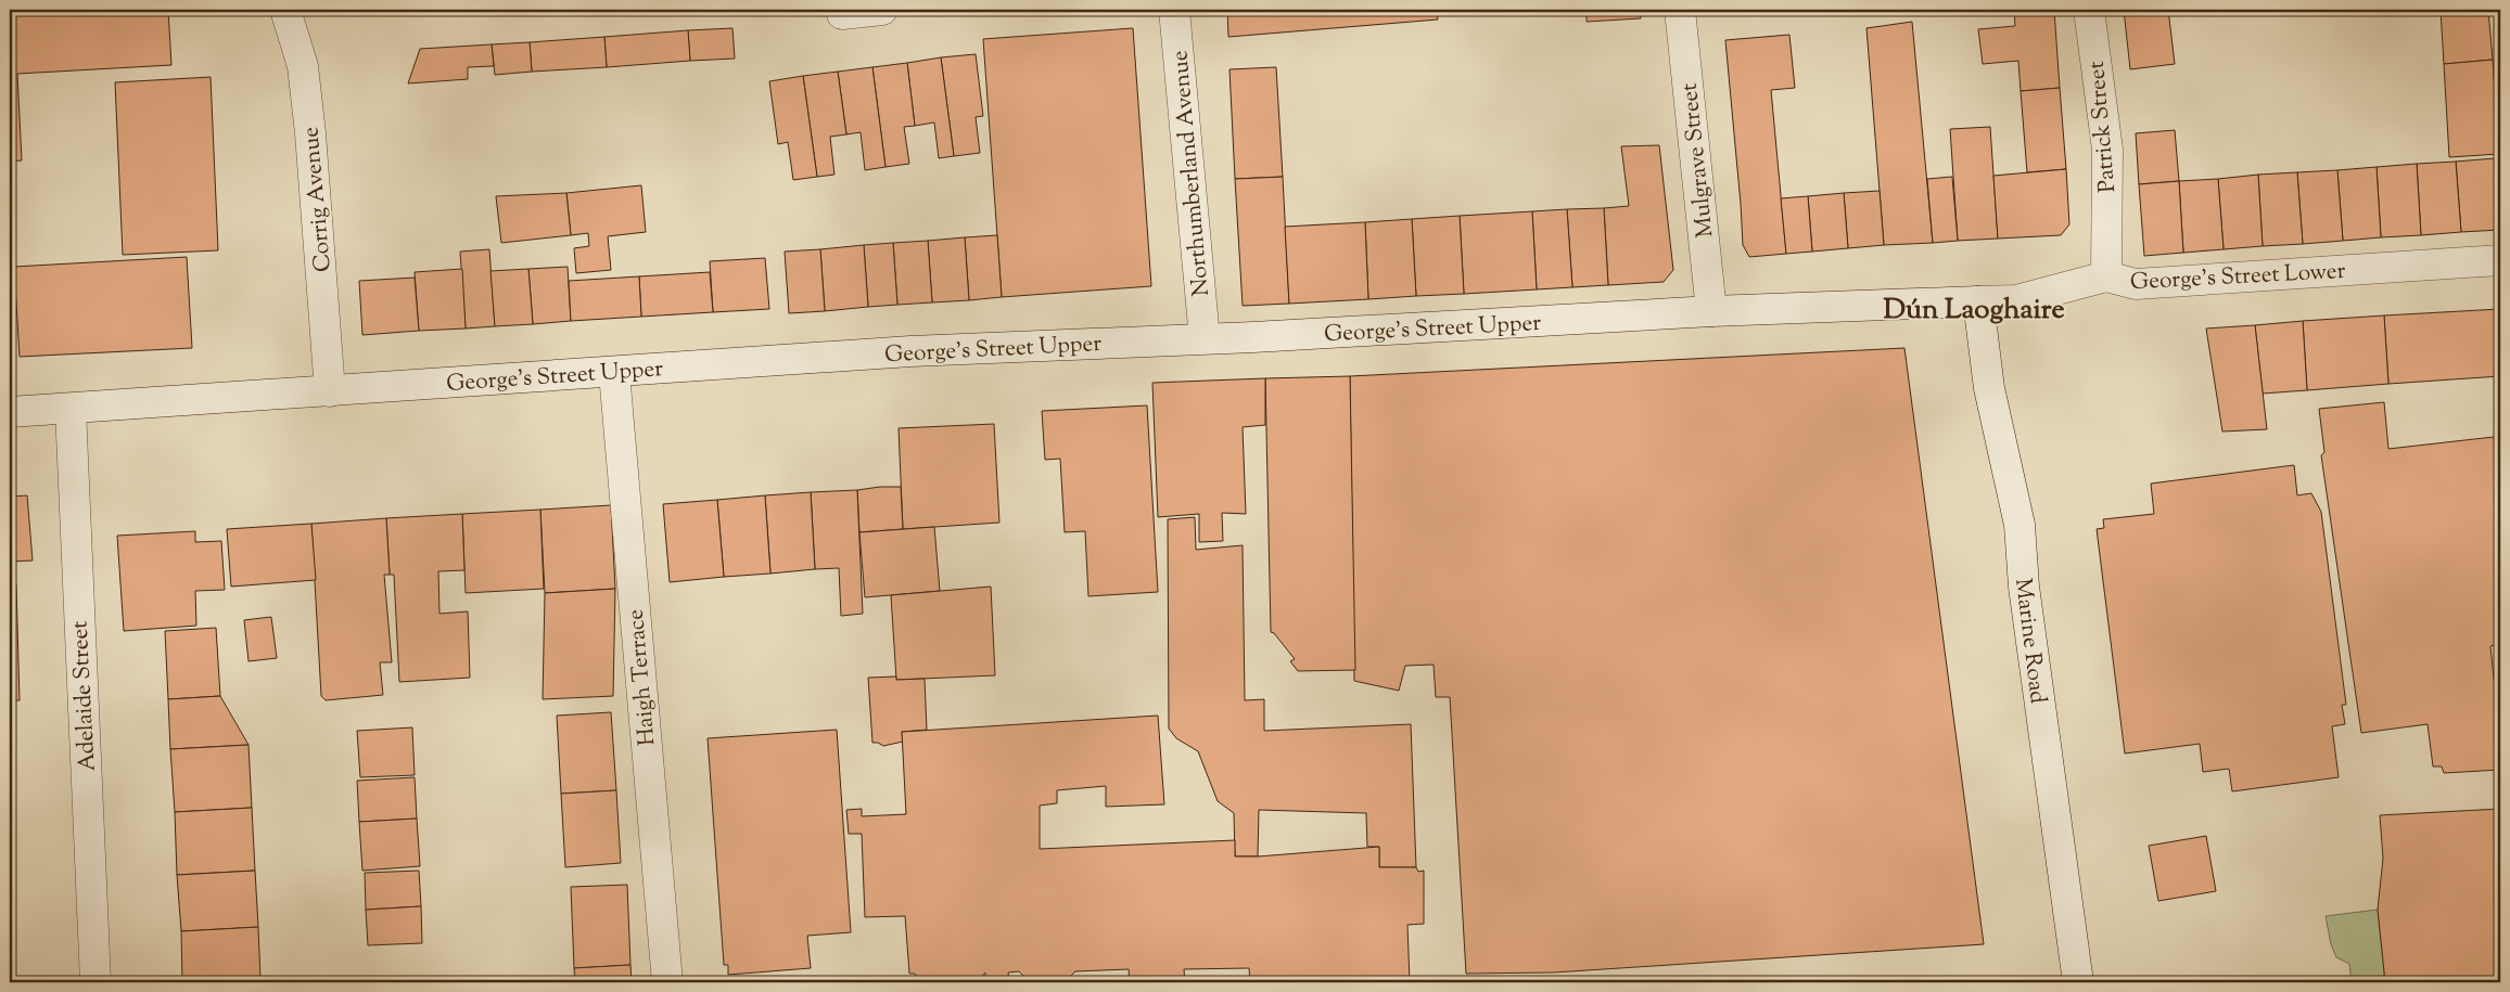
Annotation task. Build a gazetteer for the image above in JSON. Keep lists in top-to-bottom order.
{
  "streets": {
    "street": [
      "Patrick Street",
      "Mulgrave Street",
      "Northumberland Avenue",
      "Corrig Avenue",
      "George's Street Lower",
      "George's Street Upper",
      "Marine Road",
      "Haigh Terrace",
      "Adelaide Street"
    ]
  },
  "crossings": [
    ["Patrick Street", "George's Street Lower"],
    ["Mulgrave Street", "George's Street Upper"],
    ["Northumberland Avenue", "George's Street Upper"],
    ["Corrig Avenue", "George's Street Upper"],
    ["George's Street Lower", "George's Street Upper"],
    ["George's Street Lower", "Marine Road"],
    ["George's Street Upper", "Marine Road"],
    ["George's Street Upper", "Haigh Terrace"],
    ["George's Street Upper", "Adelaide Street"]
  ],
  "districts": ["Dún Laoghaire"]
}
